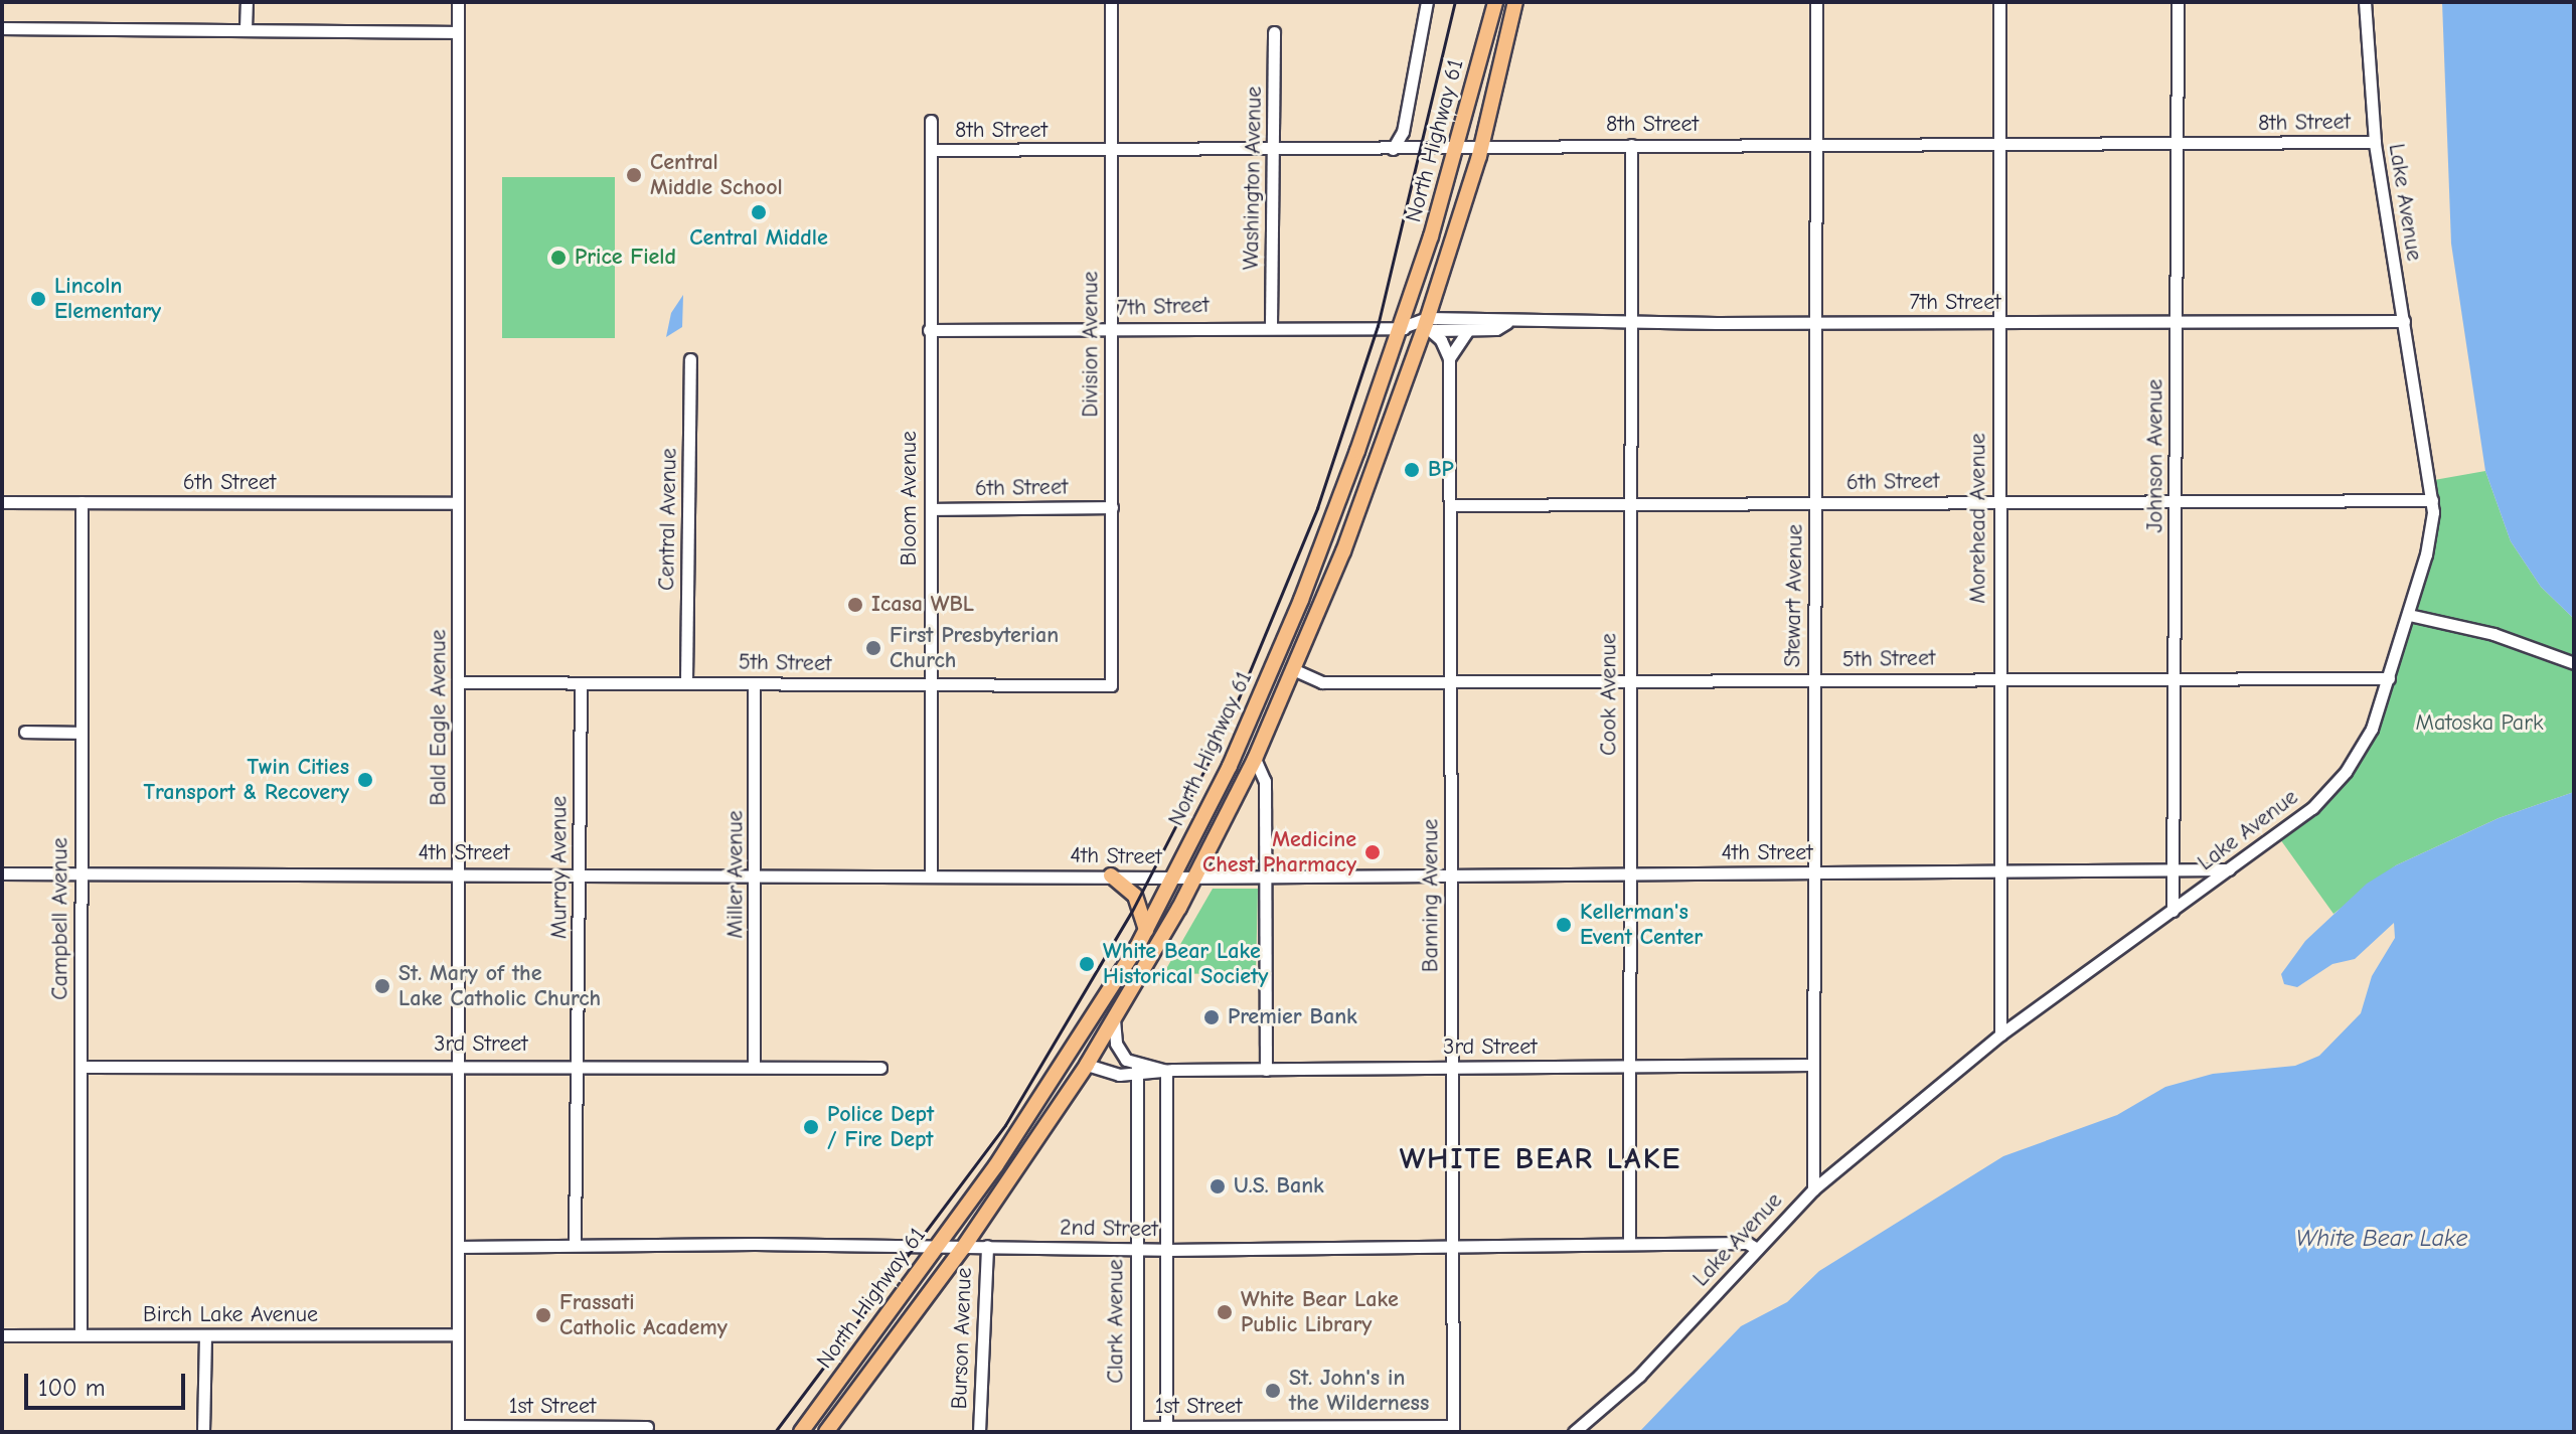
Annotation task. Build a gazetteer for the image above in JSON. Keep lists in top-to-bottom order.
{
  "streets": {
    "main road": ["North Highway 61"],
    "street": [
      "8th Street",
      "Washington Avenue",
      "Lake Avenue",
      "7th Street",
      "Division Avenue",
      "Johnson Avenue",
      "6th Street",
      "Bloom Avenue",
      "Morehead Avenue",
      "Central Avenue",
      "Stewart Avenue",
      "5th Street",
      "Cook Avenue",
      "Bald Eagle Avenue",
      "4th Street",
      "Murray Avenue",
      "Miller Avenue",
      "Banning Avenue",
      "Campbell Avenue",
      "3rd Street",
      "2nd Street",
      "Birch Lake Avenue",
      "Clark Avenue",
      "Burson Avenue",
      "1st Street"
    ]
  },
  "crossings": [
    ["8th Street", "North Highway 61"],
    ["8th Street", "Washington Avenue"],
    ["8th Street", "Lake Avenue"],
    ["8th Street", "Division Avenue"],
    ["8th Street", "Johnson Avenue"],
    ["8th Street", "Bloom Avenue"],
    ["8th Street", "Morehead Avenue"],
    ["8th Street", "Stewart Avenue"],
    ["8th Street", "Cook Avenue"],
    ["North Highway 61", "7th Street"],
    ["North Highway 61", "5th Street"],
    ["North Highway 61", "4th Street"],
    ["North Highway 61", "3rd Street"],
    ["North Highway 61", "2nd Street"],
    ["Washington Avenue", "7th Street"],
    ["Lake Avenue", "7th Street"],
    ["Lake Avenue", "Johnson Avenue"],
    ["Lake Avenue", "6th Street"],
    ["Lake Avenue", "Morehead Avenue"],
    ["Lake Avenue", "Stewart Avenue"],
    ["Lake Avenue", "5th Street"],
    ["Lake Avenue", "4th Street"],
    ["Lake Avenue", "2nd Street"],
    ["7th Street", "Division Avenue"],
    ["7th Street", "Johnson Avenue"],
    ["7th Street", "Bloom Avenue"],
    ["7th Street", "Morehead Avenue"],
    ["7th Street", "Stewart Avenue"],
    ["7th Street", "Cook Avenue"],
    ["Division Avenue", "6th Street"],
    ["Division Avenue", "5th Street"],
    ["Johnson Avenue", "6th Street"],
    ["Johnson Avenue", "5th Street"],
    ["Johnson Avenue", "4th Street"],
    ["6th Street", "Bloom Avenue"],
    ["6th Street", "Morehead Avenue"],
    ["6th Street", "Stewart Avenue"],
    ["6th Street", "Cook Avenue"],
    ["6th Street", "Bald Eagle Avenue"],
    ["6th Street", "Banning Avenue"],
    ["6th Street", "Campbell Avenue"],
    ["Bloom Avenue", "5th Street"],
    ["Bloom Avenue", "4th Street"],
    ["Morehead Avenue", "5th Street"],
    ["Morehead Avenue", "4th Street"],
    ["Central Avenue", "5th Street"],
    ["Stewart Avenue", "5th Street"],
    ["Stewart Avenue", "4th Street"],
    ["Stewart Avenue", "3rd Street"],
    ["5th Street", "Cook Avenue"],
    ["5th Street", "Bald Eagle Avenue"],
    ["5th Street", "Murray Avenue"],
    ["5th Street", "Miller Avenue"],
    ["5th Street", "Banning Avenue"],
    ["Cook Avenue", "4th Street"],
    ["Cook Avenue", "3rd Street"],
    ["Cook Avenue", "2nd Street"],
    ["Bald Eagle Avenue", "4th Street"],
    ["Bald Eagle Avenue", "3rd Street"],
    ["Bald Eagle Avenue", "2nd Street"],
    ["Bald Eagle Avenue", "Birch Lake Avenue"],
    ["Bald Eagle Avenue", "1st Street"],
    ["4th Street", "Murray Avenue"],
    ["4th Street", "Miller Avenue"],
    ["4th Street", "Banning Avenue"],
    ["4th Street", "Campbell Avenue"],
    ["Murray Avenue", "3rd Street"],
    ["Murray Avenue", "2nd Street"],
    ["Miller Avenue", "3rd Street"],
    ["Banning Avenue", "3rd Street"],
    ["Banning Avenue", "2nd Street"],
    ["Banning Avenue", "1st Street"],
    ["Campbell Avenue", "3rd Street"],
    ["Campbell Avenue", "Birch Lake Avenue"],
    ["3rd Street", "Clark Avenue"],
    ["2nd Street", "Clark Avenue"],
    ["2nd Street", "Burson Avenue"],
    ["Clark Avenue", "1st Street"]
  ],
  "districts": ["WHITE BEAR LAKE"],
  "water": ["White Bear Lake"],
  "parks": ["Matoska Park"],
  "places": [
    "Central Middle School",
    "Central Middle",
    "Price Field",
    "Lincoln Elementary",
    "BP",
    "Icasa WBL",
    "First Presbyterian Church",
    "Twin Cities Transport & Recovery",
    "Medicine Chest Pharmacy",
    "Kellerman's Event Center",
    "White Bear Lake Historical Society",
    "St. Mary of the Lake Catholic Church",
    "Premier Bank",
    "Police Dept / Fire Dept",
    "U.S. Bank",
    "White Bear Lake Public Library",
    "Frassati Catholic Academy",
    "St. John's in the Wilderness"
  ],
  "scale_bar": "100 m"
}
